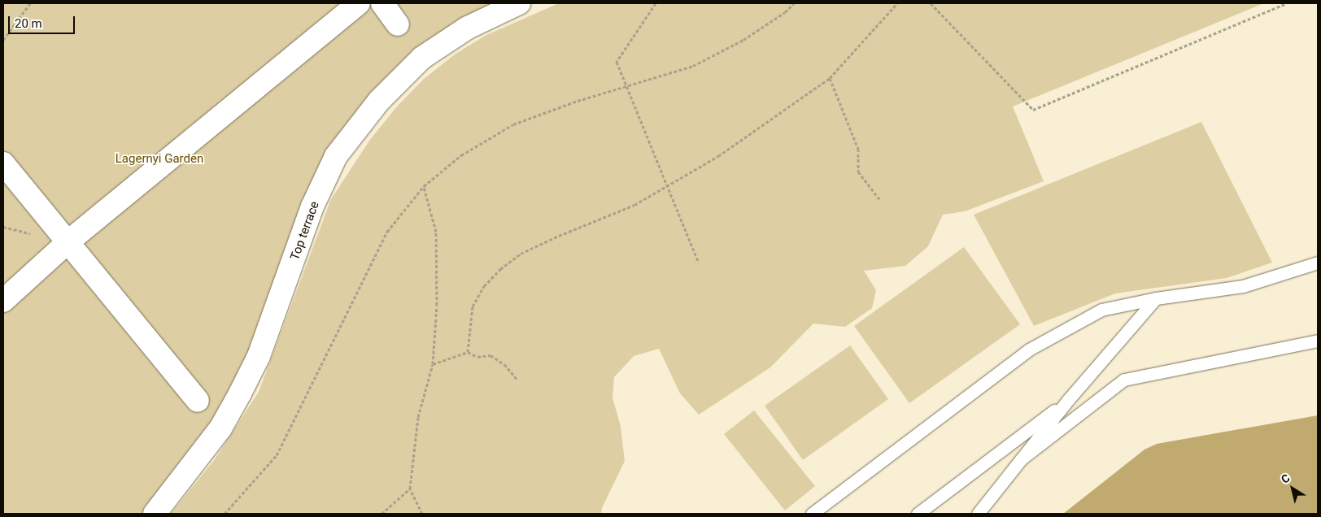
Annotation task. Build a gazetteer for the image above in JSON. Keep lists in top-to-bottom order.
{
  "streets": {
    "street": ["Top terrace"]
  },
  "parks": ["Lagernyi Garden"],
  "scale_bar": "20 m",
  "north": "top left"
}
